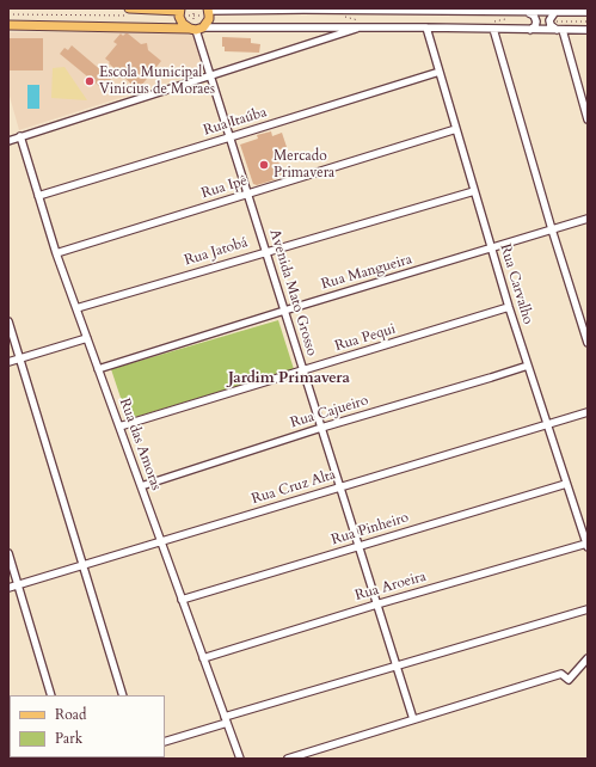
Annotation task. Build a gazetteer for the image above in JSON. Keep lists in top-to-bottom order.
{
  "streets": {
    "street": [
      "Rua Itaúba",
      "Rua Ipê",
      "Rua Jatobá",
      "Rua Mangueira",
      "Rua Carvalho",
      "Avenida Mato Grosso",
      "Rua Pequi",
      "Rua Cajueiro",
      "Rua das Amoras",
      "Rua Cruz Alta",
      "Rua Pinheiro",
      "Rua Aroeira"
    ]
  },
  "crossings": [
    ["Rua Itaúba", "Rua Carvalho"],
    ["Rua Itaúba", "Avenida Mato Grosso"],
    ["Rua Itaúba", "Rua das Amoras"],
    ["Rua Ipê", "Rua Carvalho"],
    ["Rua Ipê", "Avenida Mato Grosso"],
    ["Rua Ipê", "Rua das Amoras"],
    ["Rua Jatobá", "Rua Carvalho"],
    ["Rua Jatobá", "Avenida Mato Grosso"],
    ["Rua Jatobá", "Rua das Amoras"],
    ["Rua Mangueira", "Rua Carvalho"],
    ["Rua Mangueira", "Avenida Mato Grosso"],
    ["Rua Mangueira", "Rua das Amoras"],
    ["Rua Carvalho", "Rua Pequi"],
    ["Rua Carvalho", "Rua Cajueiro"],
    ["Rua Carvalho", "Rua Cruz Alta"],
    ["Rua Carvalho", "Rua Pinheiro"],
    ["Rua Carvalho", "Rua Aroeira"],
    ["Avenida Mato Grosso", "Rua Pequi"],
    ["Avenida Mato Grosso", "Rua Cajueiro"],
    ["Avenida Mato Grosso", "Rua Cruz Alta"],
    ["Avenida Mato Grosso", "Rua Pinheiro"],
    ["Avenida Mato Grosso", "Rua Aroeira"],
    ["Rua Pequi", "Rua das Amoras"],
    ["Rua Cajueiro", "Rua das Amoras"],
    ["Rua das Amoras", "Rua Cruz Alta"],
    ["Rua das Amoras", "Rua Pinheiro"],
    ["Rua das Amoras", "Rua Aroeira"]
  ],
  "districts": ["Jardim Primavera"],
  "places": ["Escola Municipal Vinicius de Moraes", "Mercado Primavera"],
  "legend": ["Road", "Park"]
}
